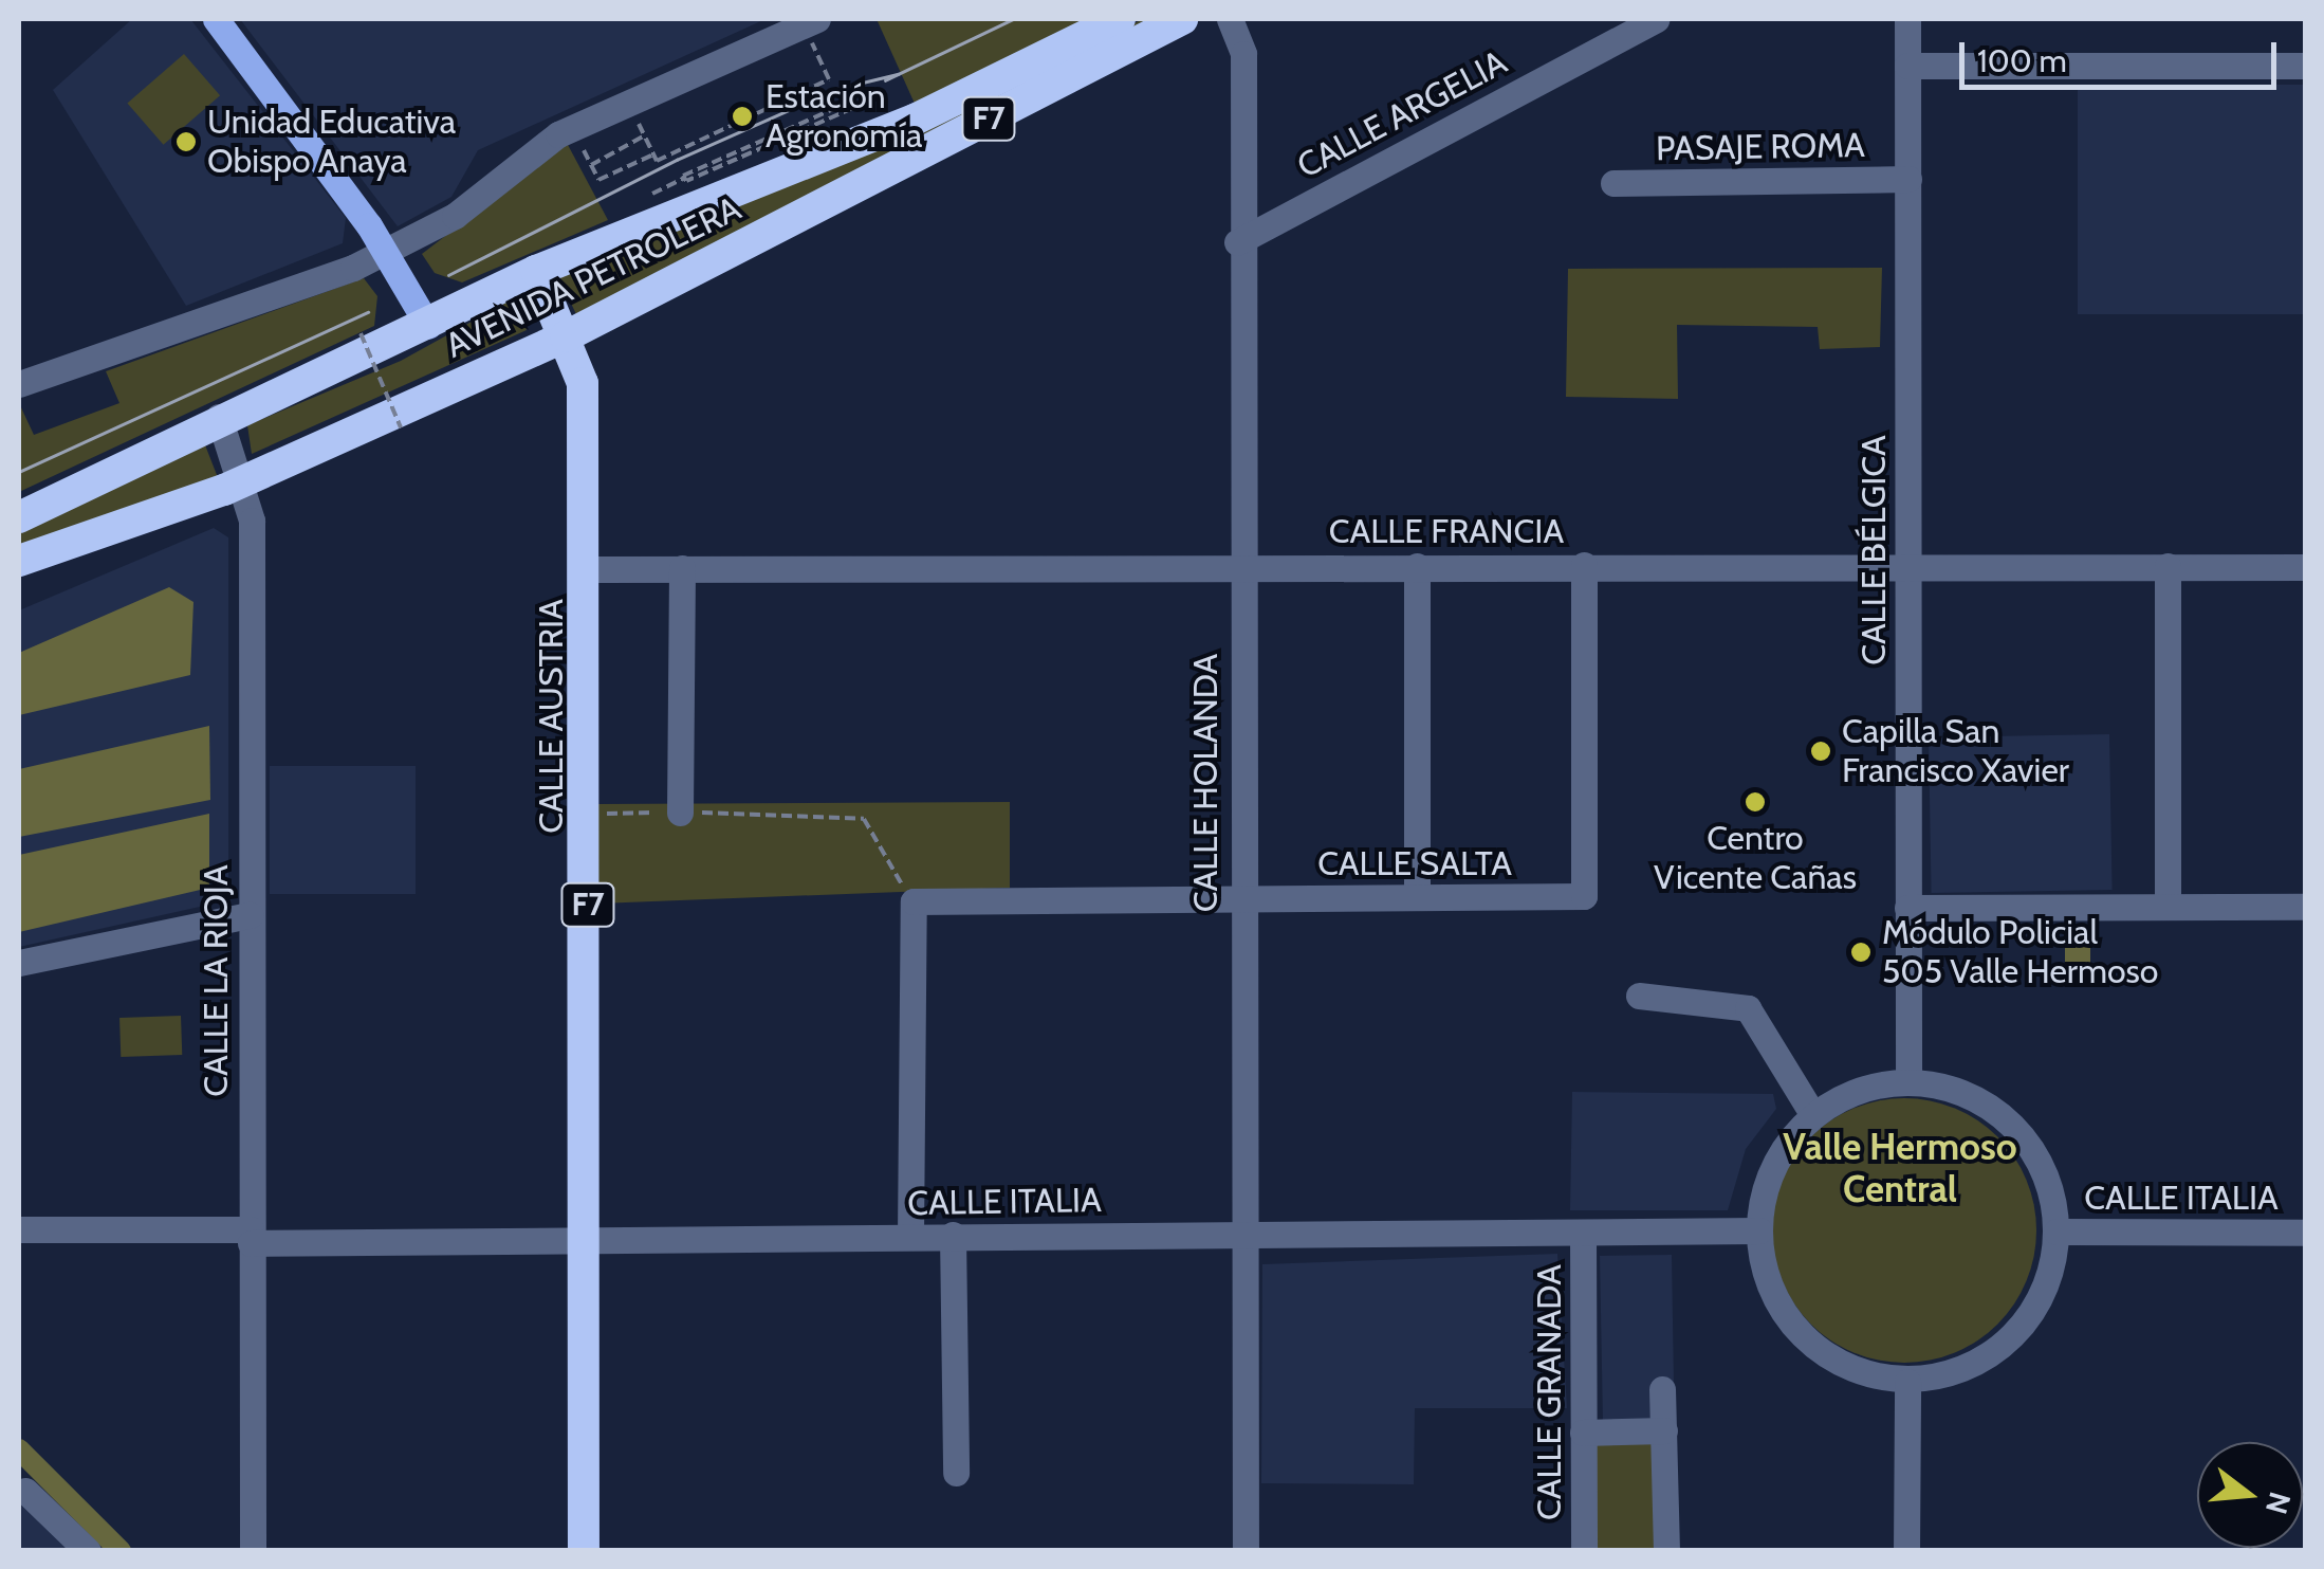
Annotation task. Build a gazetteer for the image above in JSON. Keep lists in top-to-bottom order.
{
  "streets": {
    "highway": ["F7", "AVENIDA PETROLERA", "CALLE AUSTRIA"],
    "street": [
      "CALLE ARGELIA",
      "PASAJE ROMA",
      "CALLE FRANCIA",
      "CALLE BÉLGICA",
      "CALLE HOLANDA",
      "CALLE SALTA",
      "CALLE LA RIOJA",
      "CALLE ITALIA",
      "CALLE GRANADA"
    ]
  },
  "crossings": [
    ["CALLE ARGELIA", "CALLE HOLANDA"],
    ["PASAJE ROMA", "CALLE BÉLGICA"],
    ["AVENIDA PETROLERA", "CALLE AUSTRIA"],
    ["AVENIDA PETROLERA", "CALLE LA RIOJA"],
    ["CALLE FRANCIA", "CALLE BÉLGICA"],
    ["CALLE FRANCIA", "CALLE AUSTRIA"],
    ["CALLE FRANCIA", "CALLE HOLANDA"],
    ["CALLE FRANCIA", "CALLE SALTA"],
    ["CALLE BÉLGICA", "CALLE ITALIA"],
    ["CALLE AUSTRIA", "CALLE ITALIA"],
    ["CALLE HOLANDA", "CALLE SALTA"],
    ["CALLE HOLANDA", "CALLE ITALIA"],
    ["CALLE LA RIOJA", "CALLE ITALIA"],
    ["CALLE ITALIA", "CALLE GRANADA"]
  ],
  "districts": ["Valle Hermoso Central"],
  "places": [
    "Estación Agronomía",
    "Unidad Educativa Obispo Anaya",
    "Capilla San Francisco Xavier",
    "Centro Vicente Cañas",
    "Módulo Policial 505 Valle Hermoso"
  ],
  "scale_bar": "100 m",
  "north": "right"
}
